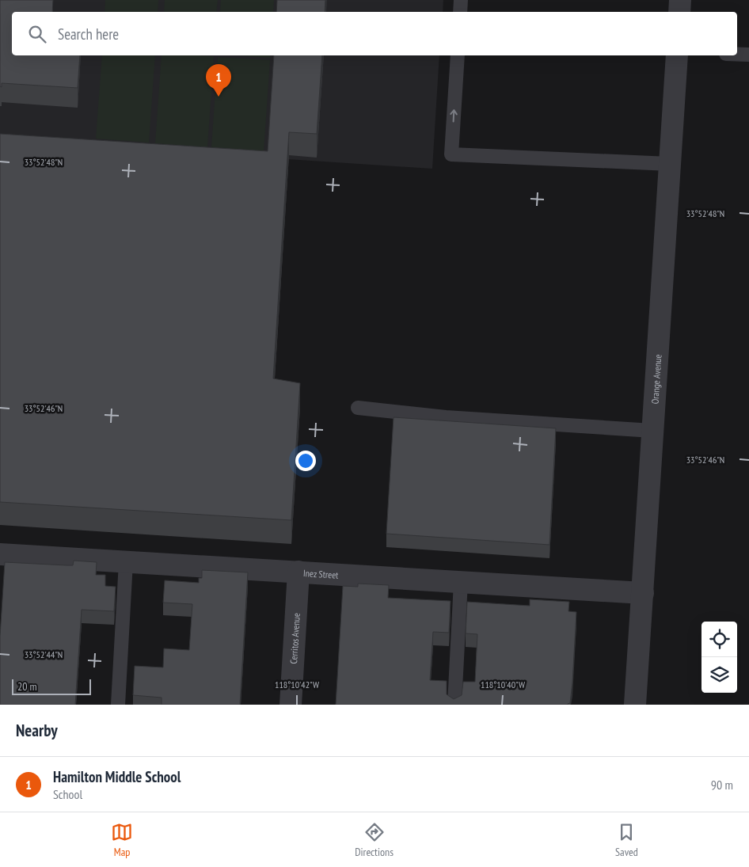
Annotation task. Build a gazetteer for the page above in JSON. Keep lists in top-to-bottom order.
{
  "streets": {
    "street": ["Orange Avenue", "Inez Street", "Cerritos Avenue"]
  },
  "crossings": [
    ["Orange Avenue", "Inez Street"],
    ["Inez Street", "Cerritos Avenue"]
  ],
  "scale_bar": "20 m",
  "page": {
    "search": "Search here",
    "pins": "1",
    "scale": "20 m",
    "heading": "Nearby",
    "list": [
      {
        "mark": "1",
        "name": "Hamilton Middle School",
        "note": "School",
        "value": "90 m"
      }
    ],
    "nav": ["Map", "Directions", "Saved"]
  },
  "coordinates": [
    "33°52'48\"N",
    "33°52'46\"N",
    "33°52'44\"N",
    "118°10'42\"W",
    "118°10'40\"W"
  ]
}
